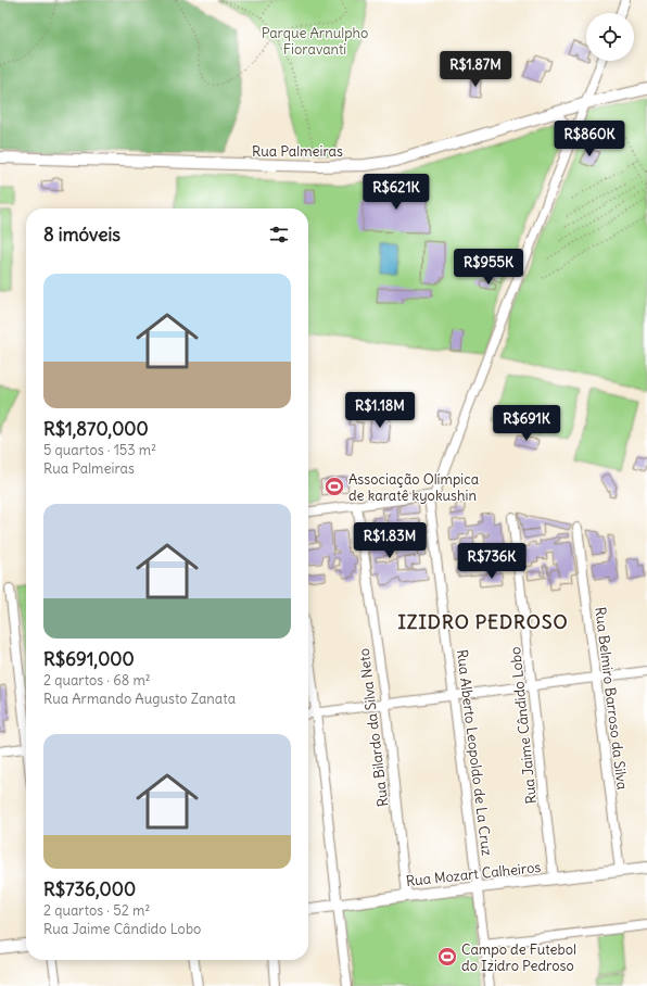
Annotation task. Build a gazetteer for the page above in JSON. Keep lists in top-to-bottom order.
{
  "streets": {
    "street": [
      "Rua Palmeiras",
      "Rua Belmiro Barroso da Silva",
      "Rua Jaime Cândido Lobo",
      "Rua Bilardo da Silva Neto",
      "Rua Alberto Leopoldo de La Cruz",
      "Rua Mozart Calheiros"
    ]
  },
  "crossings": [
    ["Rua Belmiro Barroso da Silva", "Rua Mozart Calheiros"],
    ["Rua Jaime Cândido Lobo", "Rua Mozart Calheiros"],
    ["Rua Bilardo da Silva Neto", "Rua Mozart Calheiros"],
    ["Rua Alberto Leopoldo de La Cruz", "Rua Mozart Calheiros"]
  ],
  "districts": ["IZIDRO PEDROSO"],
  "parks": ["Parque Arnulpho Fioravanti"],
  "places": {
    "sports": ["Associação Olímpica de karatê kyokushin", "Campo de Futebol do Izidro Pedroso"]
  },
  "page": {
    "price": [
      "R$1.87M",
      "R$860K",
      "R$621K",
      "R$955K",
      "R$1.18M",
      "R$691K",
      "R$1.83M",
      "R$736K"
    ],
    "heading": "8 imóveis",
    "list": [
      {
        "name": "R$1,870,000",
        "note": "5 quartos · 153 m² · Rua Palmeiras"
      },
      {
        "name": "R$691,000",
        "note": "2 quartos · 68 m² · Rua Armando Augusto Zanata"
      },
      {
        "name": "R$736,000",
        "note": "2 quartos · 52 m² · Rua Jaime Cândido Lobo"
      }
    ]
  }
}
